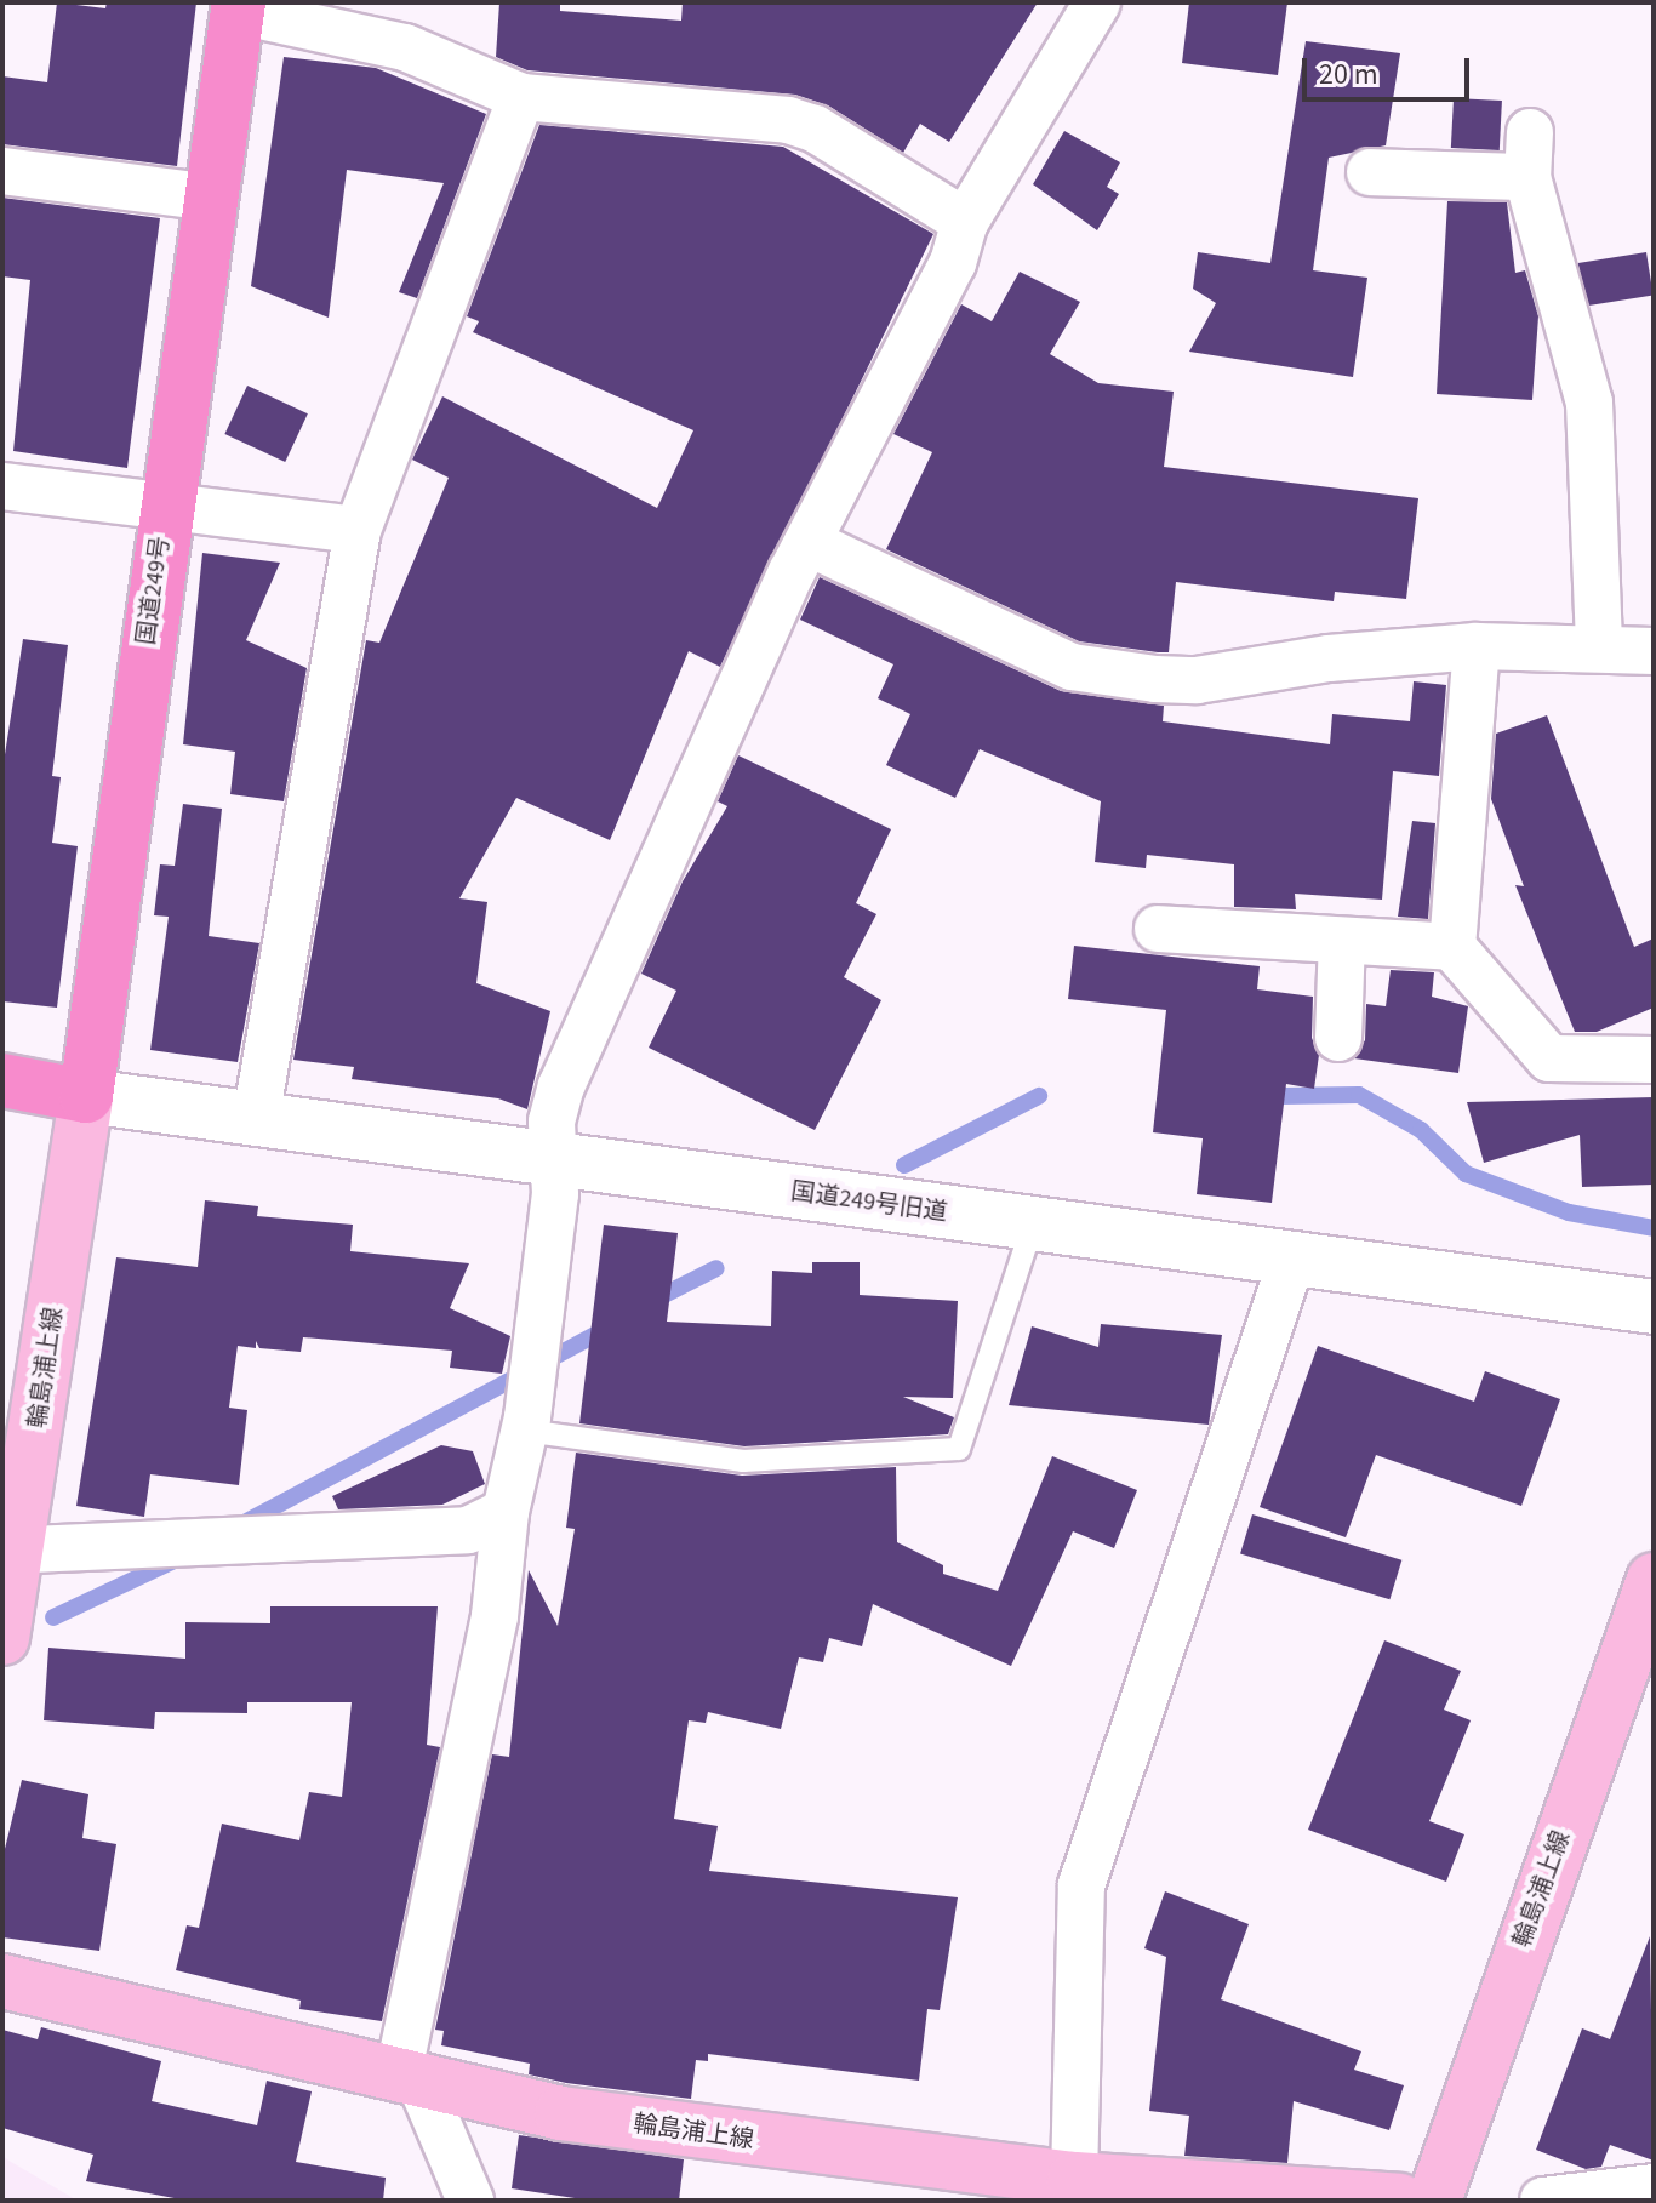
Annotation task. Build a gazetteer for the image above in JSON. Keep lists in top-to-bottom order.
{
  "streets": {
    "highway": ["国道249号"],
    "main road": ["輪島浦上線"],
    "street": ["国道249号旧道"]
  },
  "crossings": [
    ["国道249号", "国道249号旧道"],
    ["国道249号", "輪島浦上線"],
    ["国道249号旧道", "輪島浦上線"]
  ],
  "scale_bar": "20 m"
}
